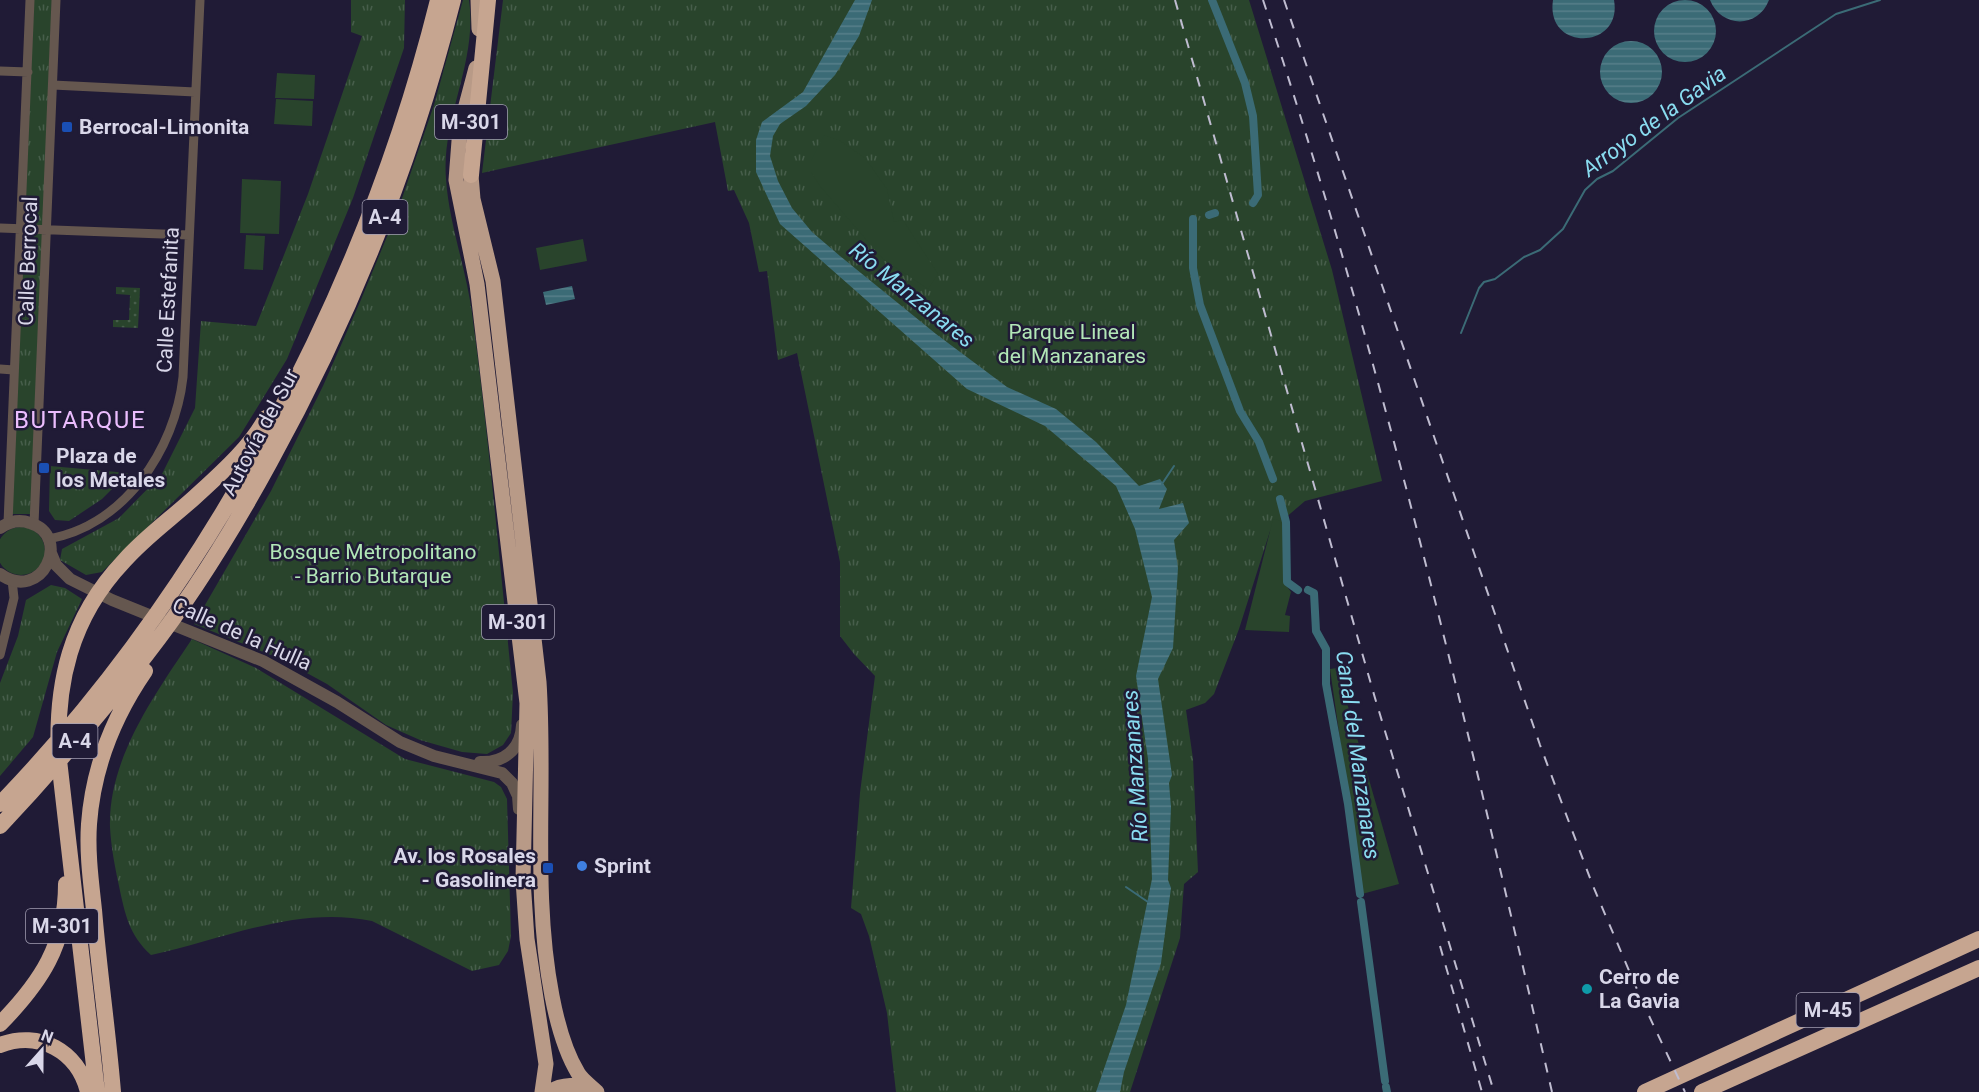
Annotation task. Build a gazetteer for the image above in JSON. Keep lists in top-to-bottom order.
{
  "streets": {
    "highway": [
      "M-301",
      "A-4",
      "Autovía del Sur",
      "M-45"
    ],
    "street": ["Calle Berrocal", "Calle Estefanita", "Calle de la Hulla"]
  },
  "districts": ["BUTARQUE"],
  "water": ["Arroyo de la Gavia", "Río Manzanares", "Canal del Manzanares"],
  "parks": ["Parque Lineal del Manzanares", "Bosque Metropolitano - Barrio Butarque"],
  "places": {
    "transit": ["Berrocal-Limonita", "Plaza de los Metales", "Av. los Rosales - Gasolinera"],
    "other": ["Sprint", "Cerro de La Gavia"]
  },
  "north": "top"
}
